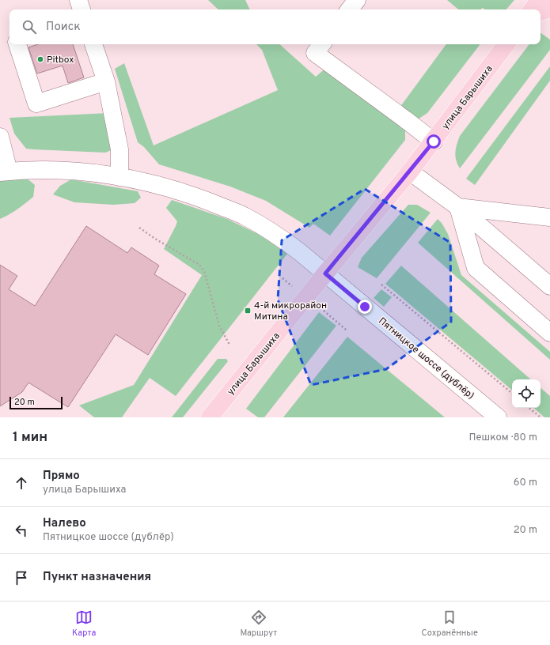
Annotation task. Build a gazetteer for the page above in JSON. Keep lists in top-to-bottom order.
{
  "streets": {
    "main road": ["улица Барышиха"],
    "street": ["Пятницкое шоссе (дублёр)"]
  },
  "crossings": [
    ["улица Барышиха", "Пятницкое шоссе (дублёр)"]
  ],
  "places": {
    "other": ["Pitbox"],
    "transit": ["4-й микрорайон Митина"]
  },
  "scale_bar": "20 m",
  "page": {
    "search": "Поиск",
    "scale": "20 m",
    "heading": ["1 мин", "Пешком · 80 m"],
    "list": [
      ["Прямо", "улица Барышиха", "60 m"],
      ["Налево", "Пятницкое шоссе (дублёр)", "20 m"],
      "Пункт назначения"
    ],
    "nav": ["Карта", "Маршрут", "Сохранённые"]
  }
}
